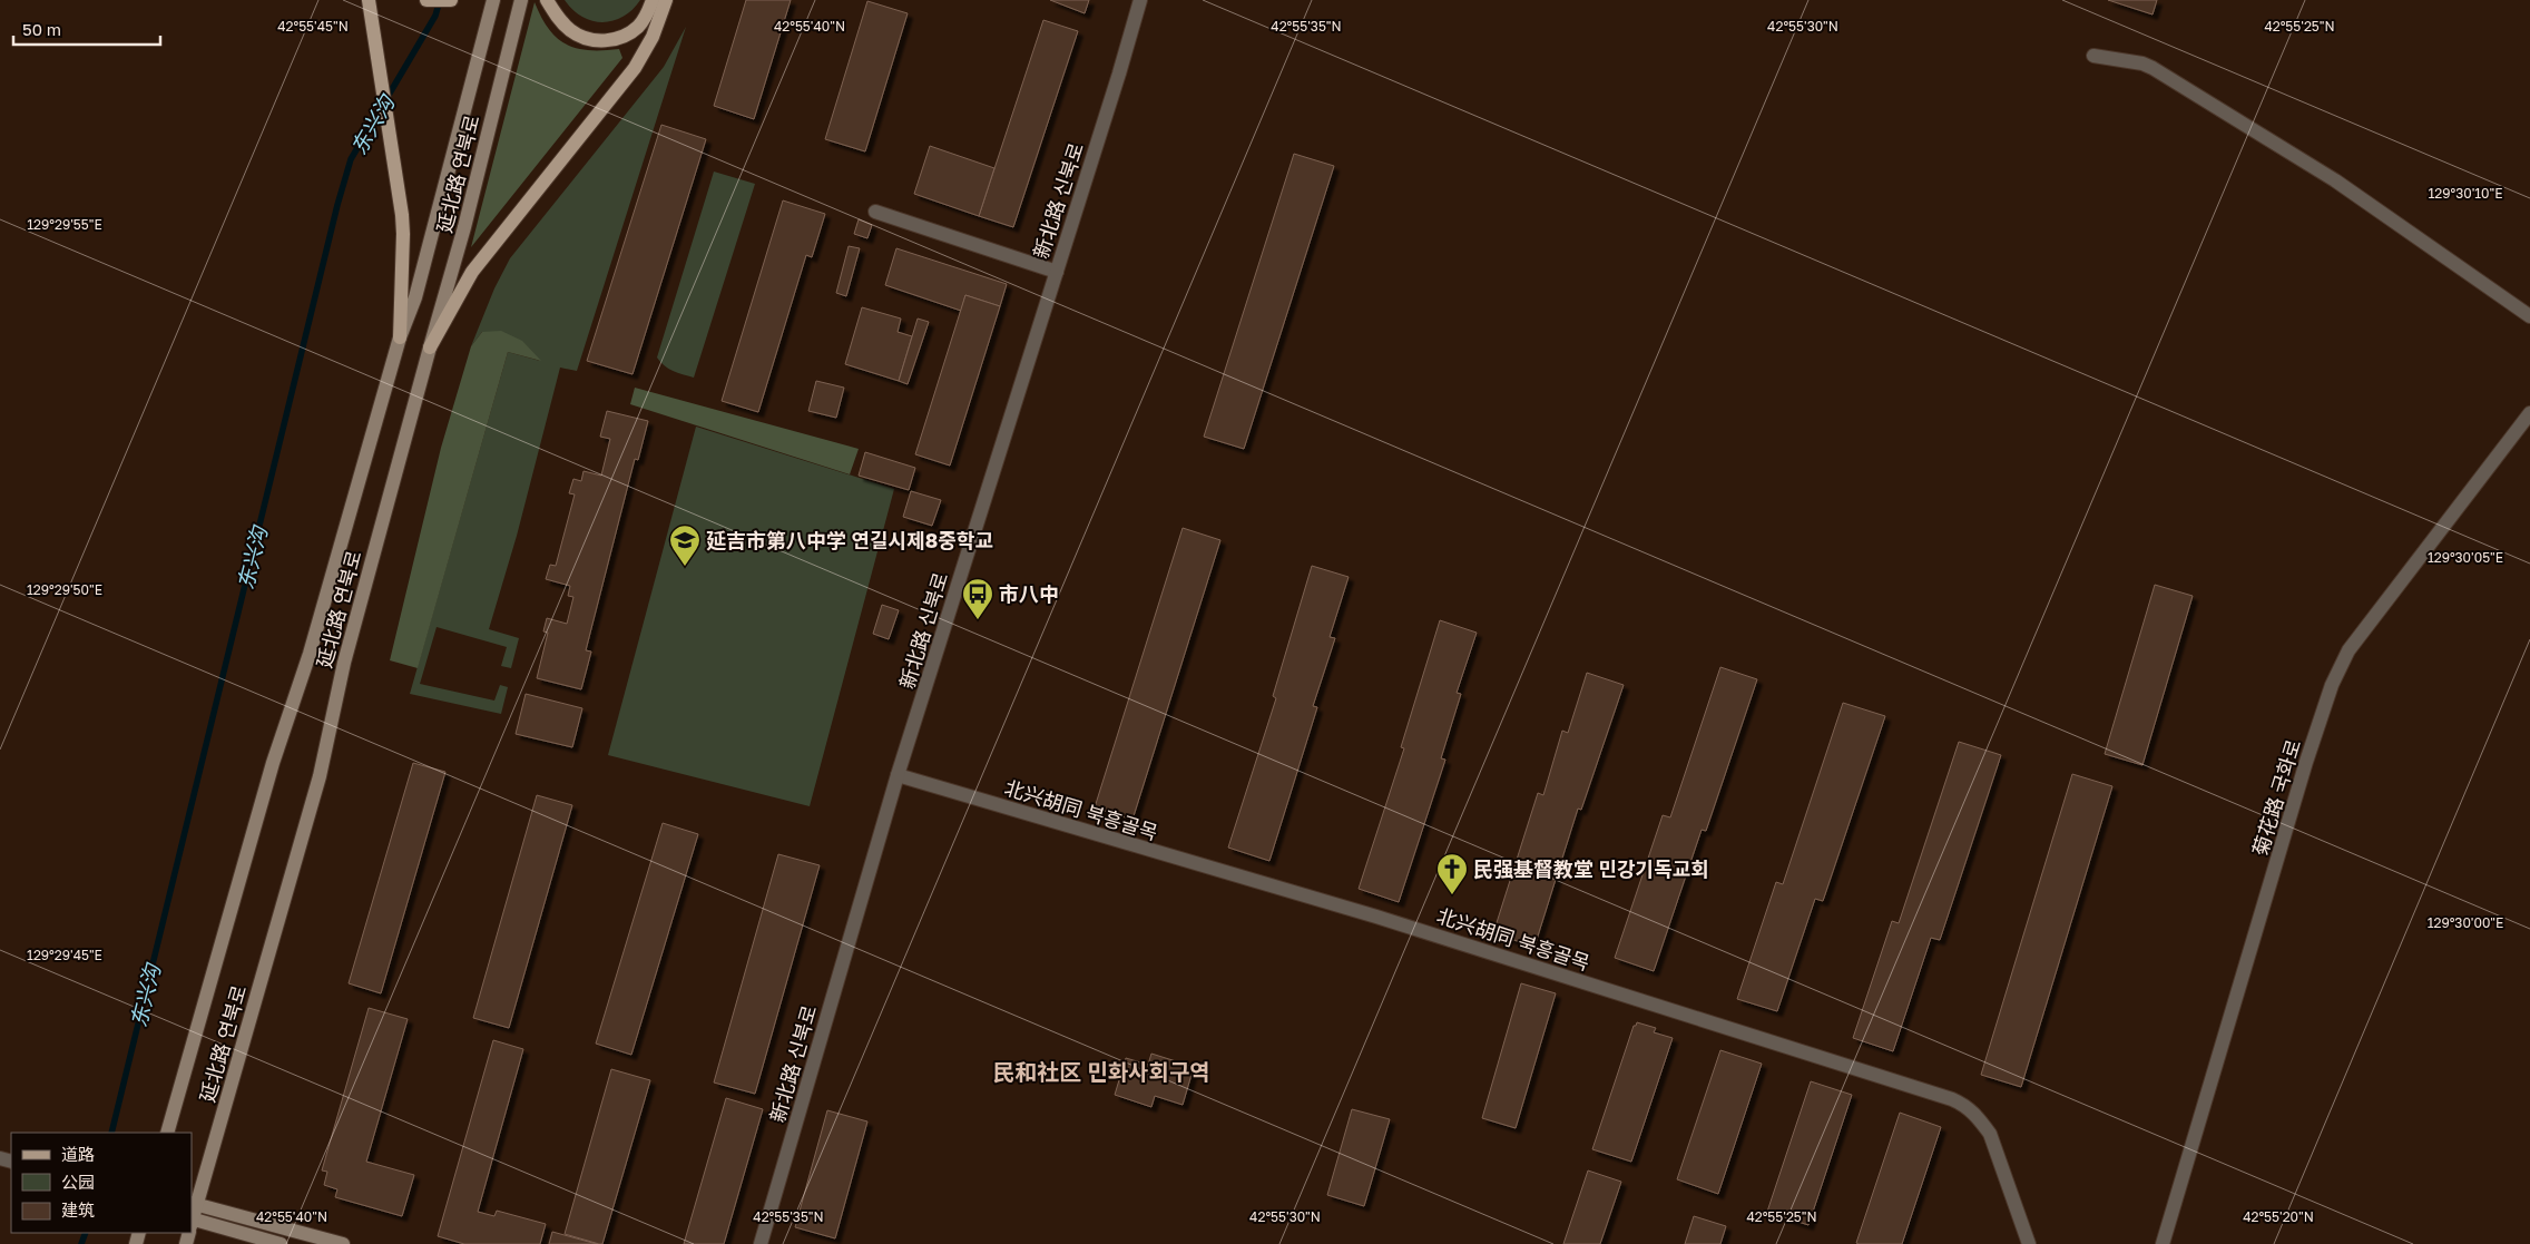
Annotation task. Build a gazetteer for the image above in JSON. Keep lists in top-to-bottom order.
{
  "streets": {
    "main road": ["延北路 연북로"],
    "street": ["新北路 신북로", "菊花路 국화로", "北兴胡同 북흥골목"]
  },
  "crossings": [
    ["新北路 신북로", "北兴胡同 북흥골목"]
  ],
  "districts": ["民和社区 민화사회구역"],
  "water": ["东兴沟"],
  "places": {
    "school or university": ["延吉市第八中学 연길시제8중학교"],
    "bus stop": ["市八中"],
    "church": ["民强基督教堂 민강기독교회"]
  },
  "legend": ["道路", "公园", "建筑"],
  "scale_bar": "50 m",
  "coordinates": [
    "42°55'45\"N",
    "42°55'40\"N",
    "42°55'35\"N",
    "42°55'30\"N",
    "42°55'25\"N",
    "129°30'10\"E",
    "129°29'55\"E",
    "129°30'05\"E",
    "129°29'50\"E",
    "129°30'00\"E",
    "129°29'45\"E",
    "42°55'20\"N"
  ]
}
